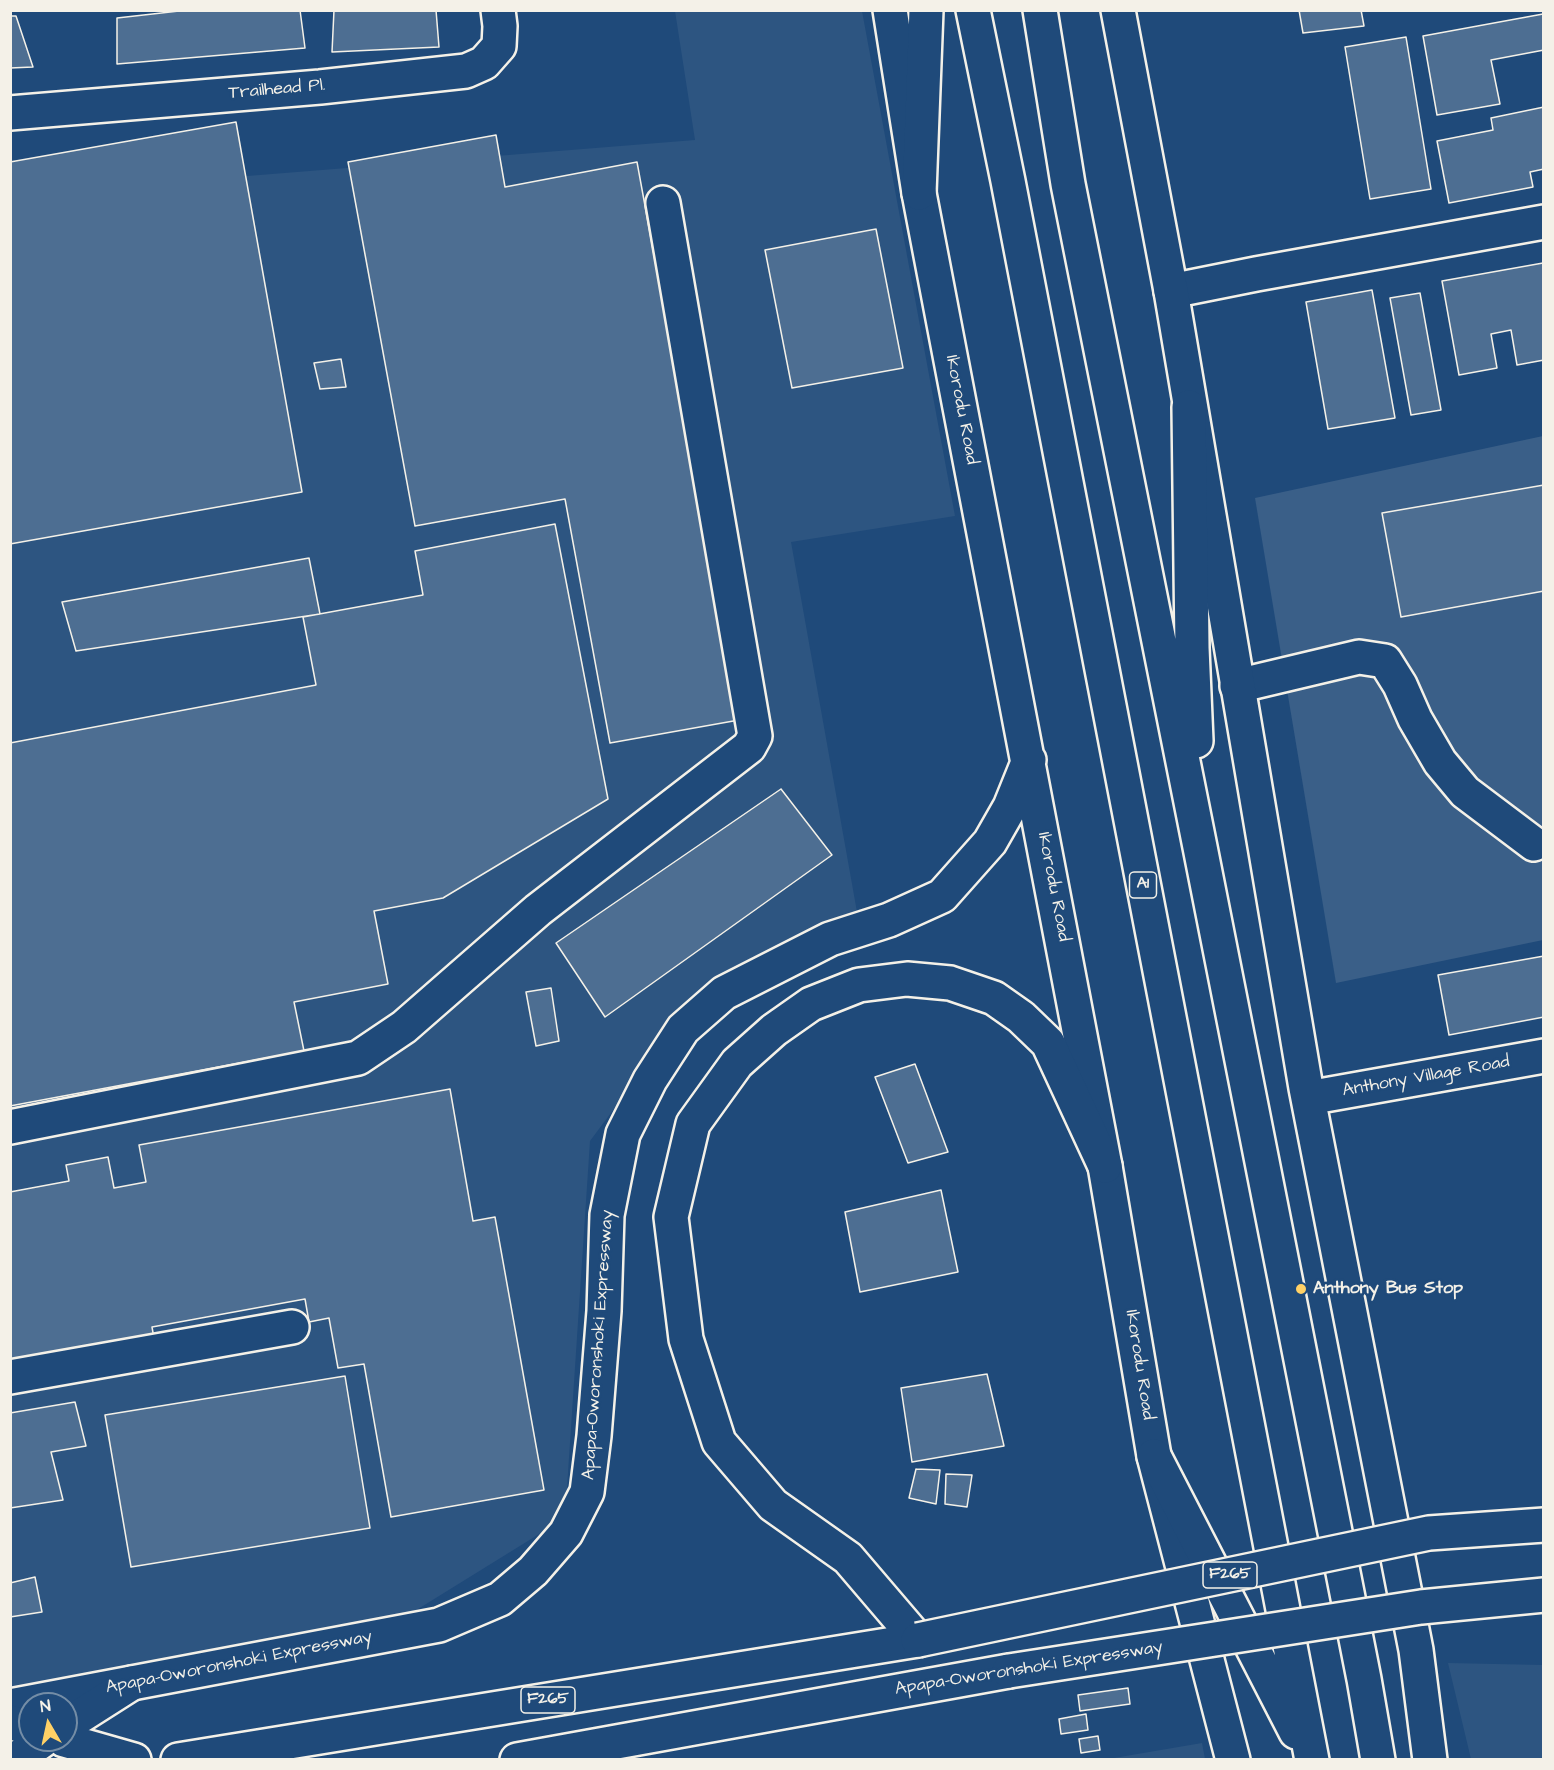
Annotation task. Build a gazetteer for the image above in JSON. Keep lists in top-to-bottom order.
{
  "streets": {
    "main road": [
      "Trailhead Pl.",
      "Ikorodu Road",
      "A1",
      "Anthony Village Road",
      "Apapa-Oworonshoki Expressway",
      "F265"
    ]
  },
  "crossings": [
    ["Ikorodu Road", "Apapa-Oworonshoki Expressway"]
  ],
  "places": ["Anthony Bus Stop"],
  "north": "top"
}
